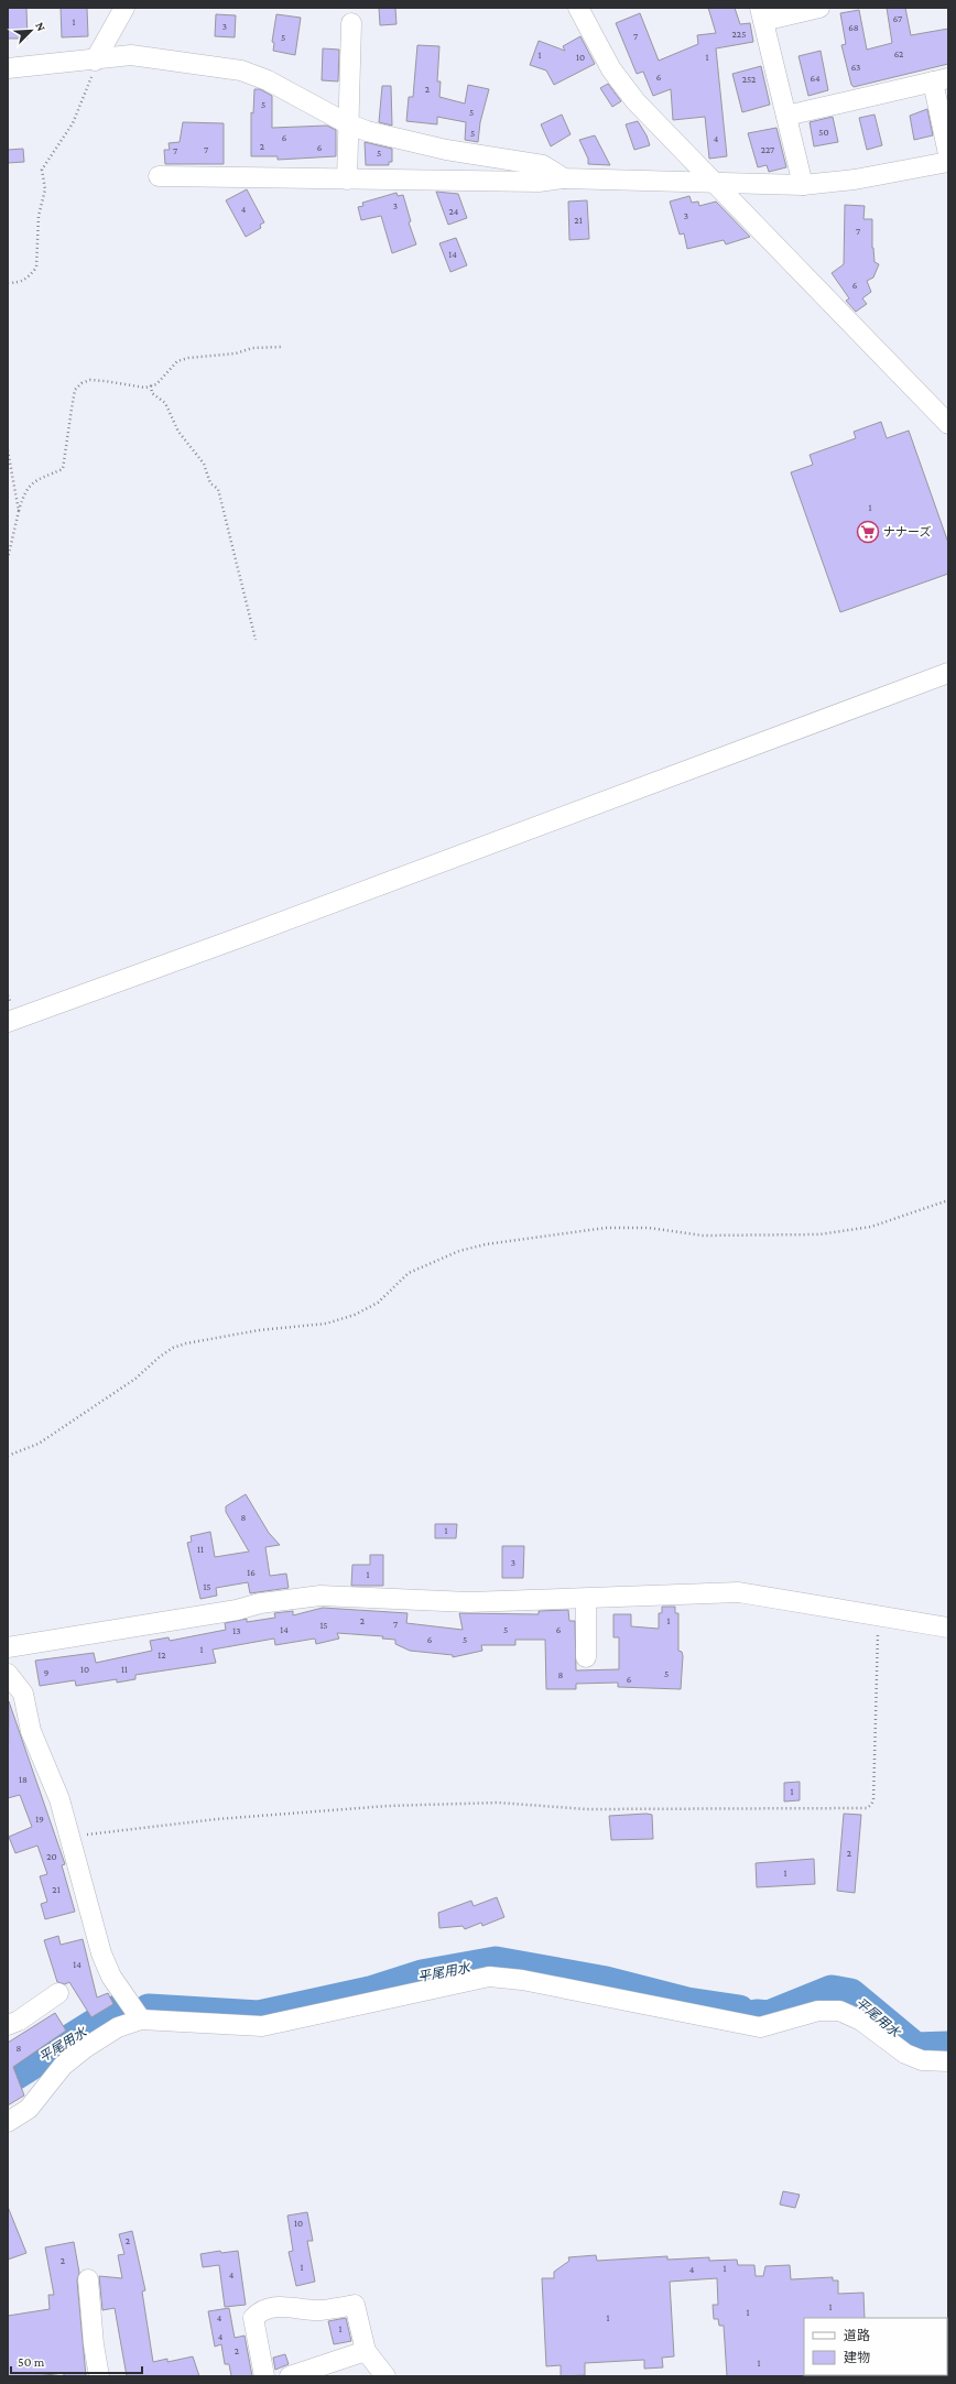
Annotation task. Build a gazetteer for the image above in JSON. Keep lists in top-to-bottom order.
{
  "water": ["平尾用水"],
  "places": {
    "supermarket": ["ナナーズ"]
  },
  "house_numbers": [
    "67",
    "1",
    "3",
    "68",
    "225",
    "7",
    "5",
    "62",
    "1",
    "10",
    "1",
    "63",
    "6",
    "64",
    "252",
    "2",
    "5",
    "5",
    "50",
    "5",
    "6",
    "4",
    "2",
    "6",
    "7",
    "227",
    "7",
    "5",
    "3",
    "4",
    "24",
    "3",
    "21",
    "7",
    "14",
    "6",
    "1",
    "8",
    "1",
    "11",
    "3",
    "16",
    "1",
    "15",
    "2",
    "1",
    "7",
    "15",
    "14",
    "5",
    "6",
    "13",
    "6",
    "5",
    "1",
    "12",
    "10",
    "11",
    "9",
    "5",
    "8",
    "6",
    "18",
    "1",
    "19",
    "2",
    "20",
    "1",
    "21",
    "14",
    "8",
    "10",
    "2",
    "2",
    "1",
    "1",
    "4",
    "4",
    "1",
    "1",
    "4",
    "1",
    "1",
    "4",
    "2",
    "1"
  ],
  "legend": ["道路", "建物"],
  "scale_bar": "50 m",
  "north": "top right"
}
